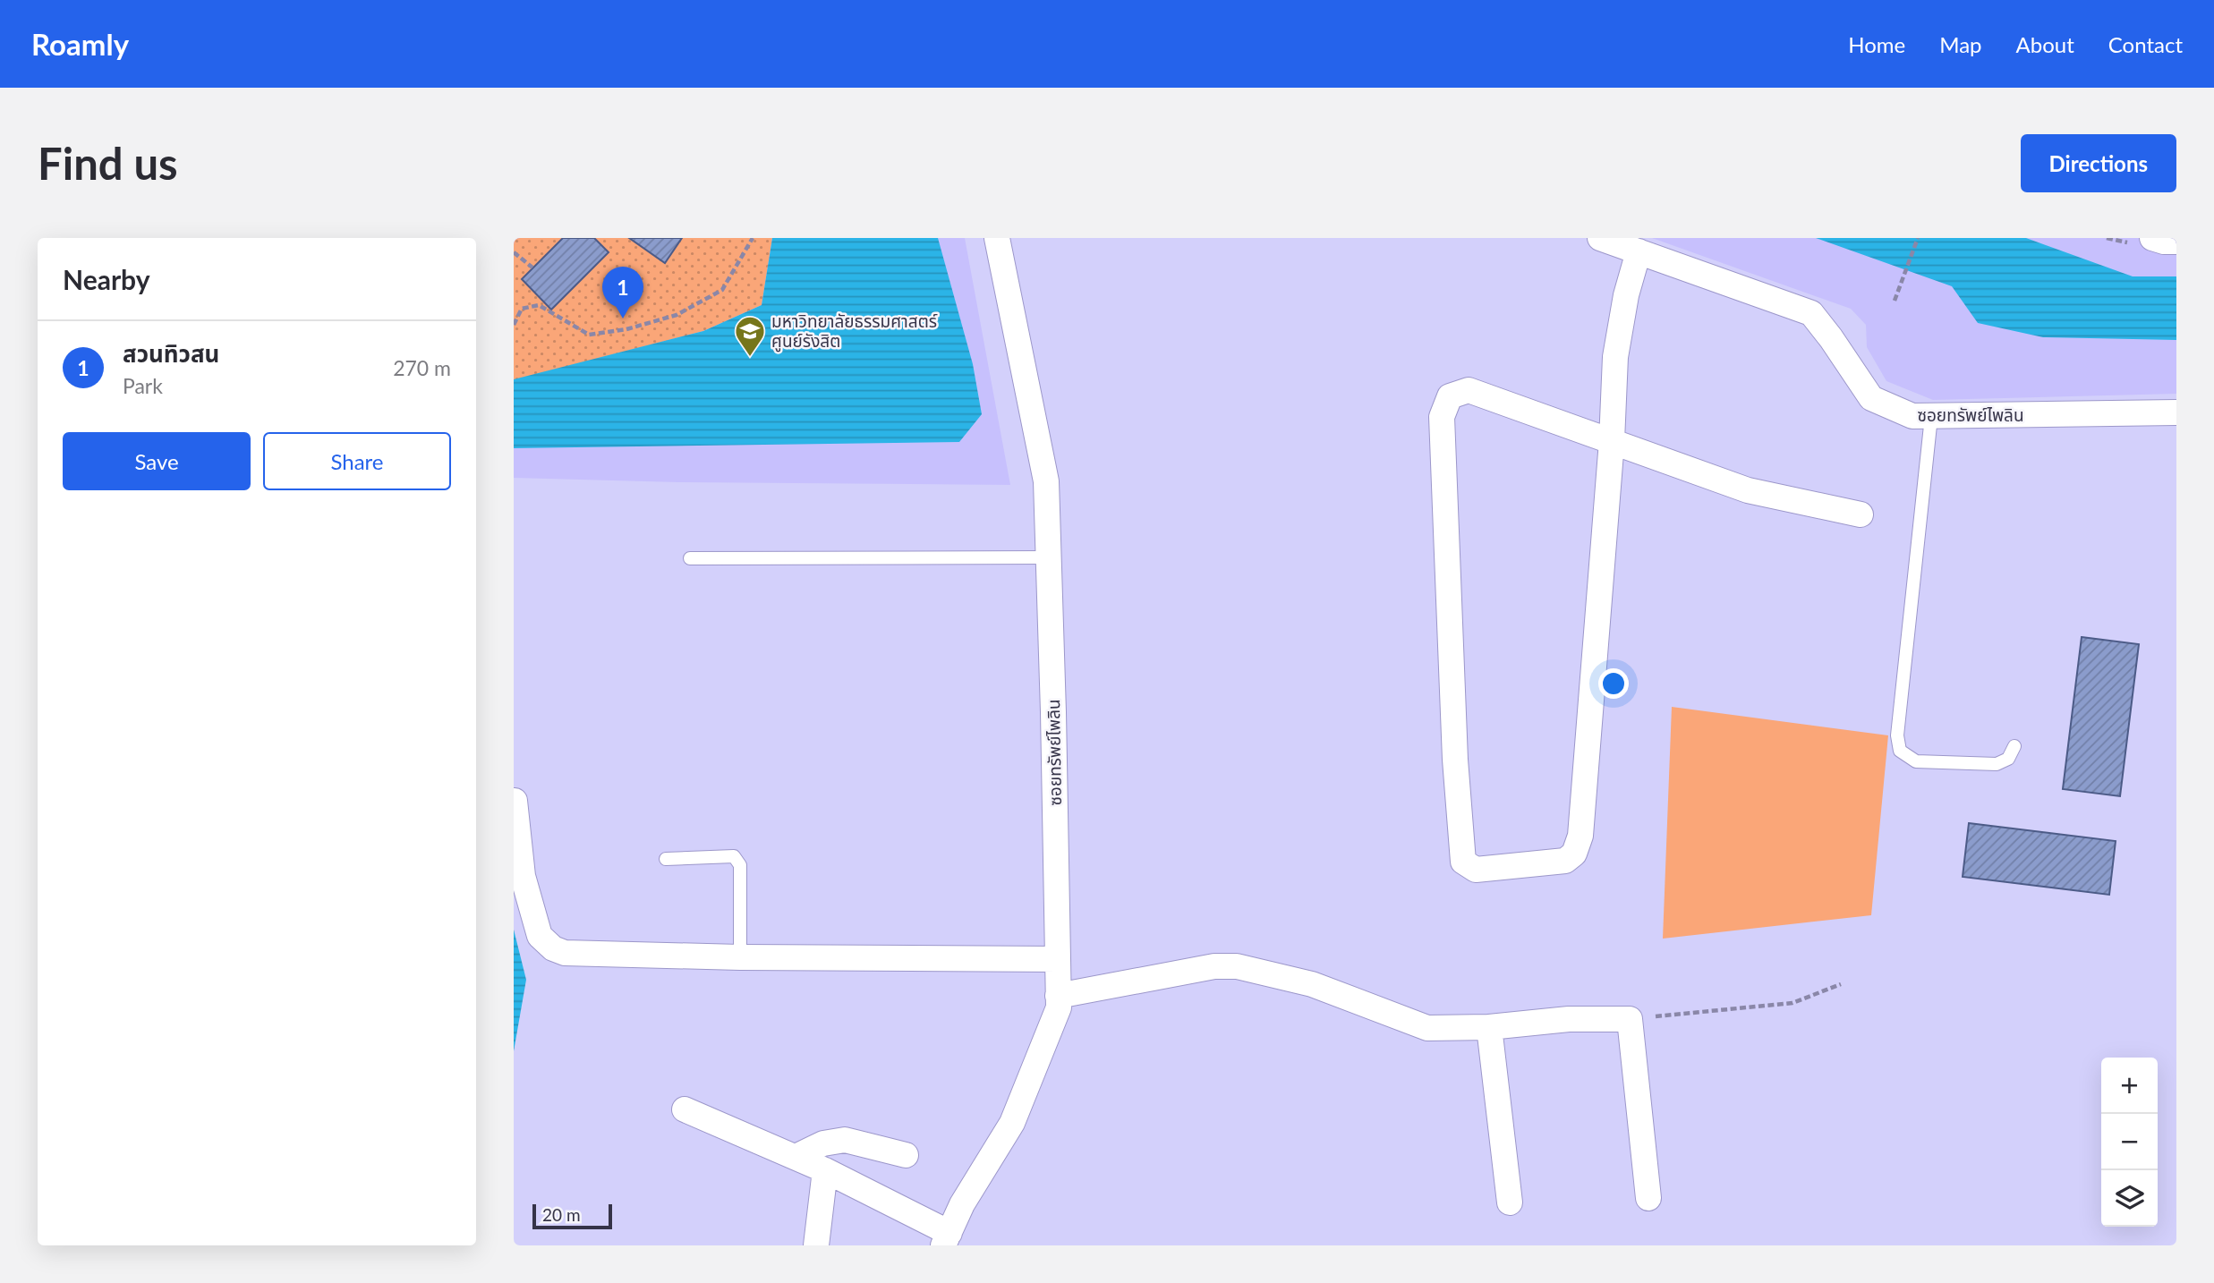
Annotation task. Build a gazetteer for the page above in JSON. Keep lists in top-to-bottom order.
{
  "streets": {
    "street": ["ซอยทรัพย์ไพลิน"]
  },
  "places": {
    "school or university": ["มหาวิทยาลัยธรรมศาสตร์ ศูนย์รังสิต"]
  },
  "scale_bar": "20 m",
  "page": {
    "header": "Roamly",
    "nav": [
      "Home",
      "Map",
      "About",
      "Contact"
    ],
    "buttons": [
      "Directions",
      ["Save", "Share"]
    ],
    "title": "Find us",
    "heading": "Nearby",
    "pins": "1",
    "list": [
      {
        "mark": "1",
        "name": "สวนทิวสน",
        "note": "Park",
        "value": "270 m"
      }
    ],
    "map_buttons": ["+", "−"],
    "scale": "20 m"
  }
}
